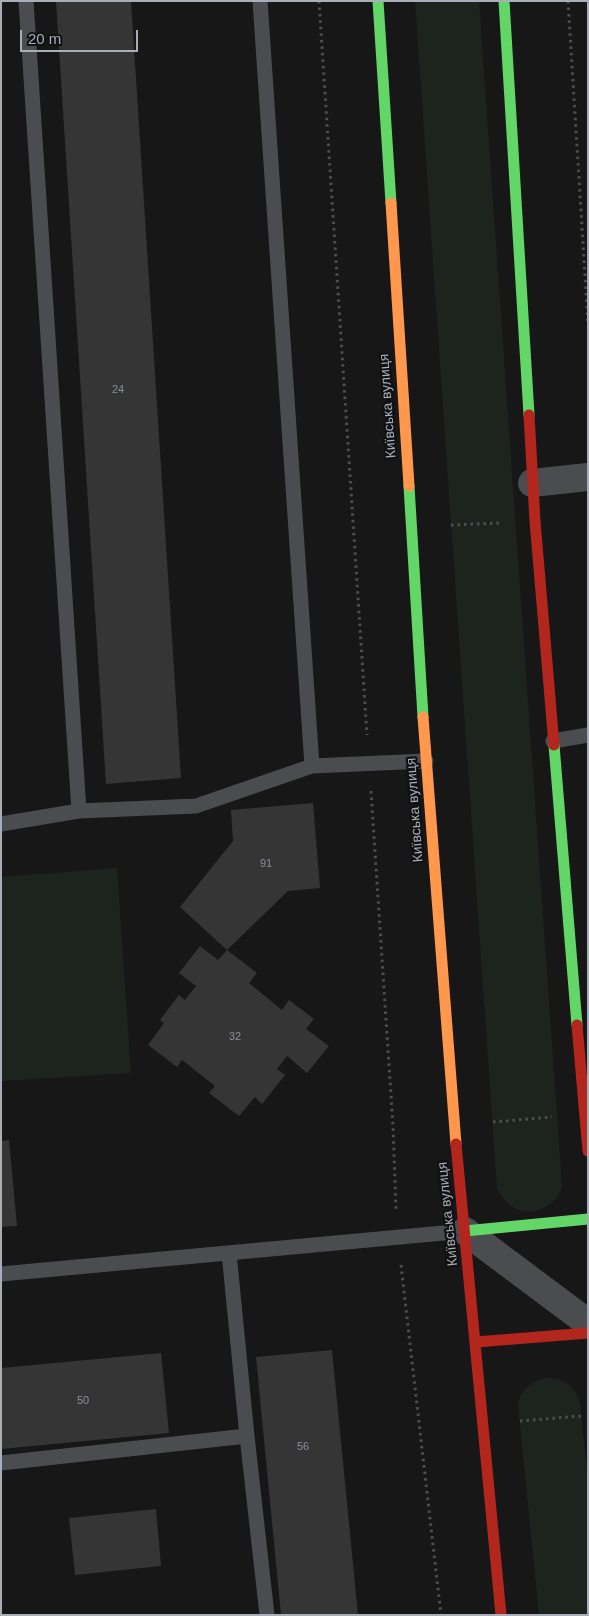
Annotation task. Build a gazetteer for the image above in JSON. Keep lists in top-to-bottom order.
{
  "streets": {
    "main road": ["Київська вулиця"]
  },
  "house_numbers": [
    "24",
    "91",
    "32",
    "50",
    "56"
  ],
  "scale_bar": "20 m"
}
